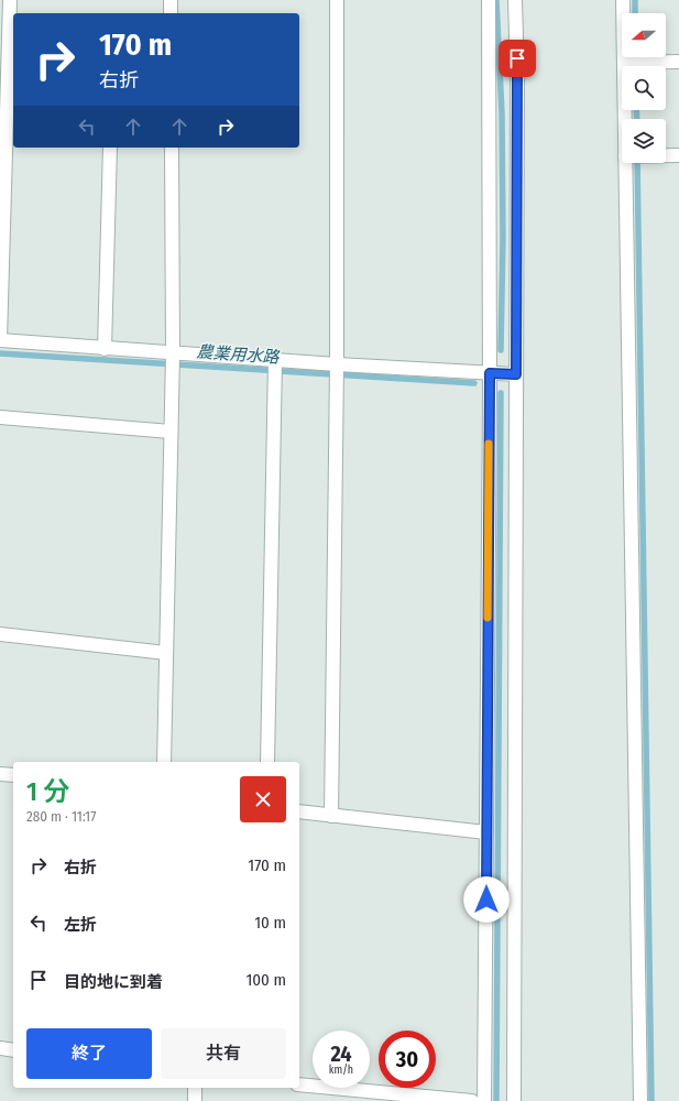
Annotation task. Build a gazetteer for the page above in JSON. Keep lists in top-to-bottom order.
{
  "water": ["農業用水路"],
  "north": "left",
  "page": {
    "turn": ["170 m", "右折"],
    "heading": ["1 分", "280 m · 11:17"],
    "list": [
      {
        "name": "右折",
        "value": "170 m"
      },
      {
        "name": "左折",
        "value": "10 m"
      },
      {
        "name": "目的地に到着",
        "value": "100 m"
      }
    ],
    "buttons": ["終了", "共有"],
    "speed": "24 km/h",
    "limit": "30"
  }
}
